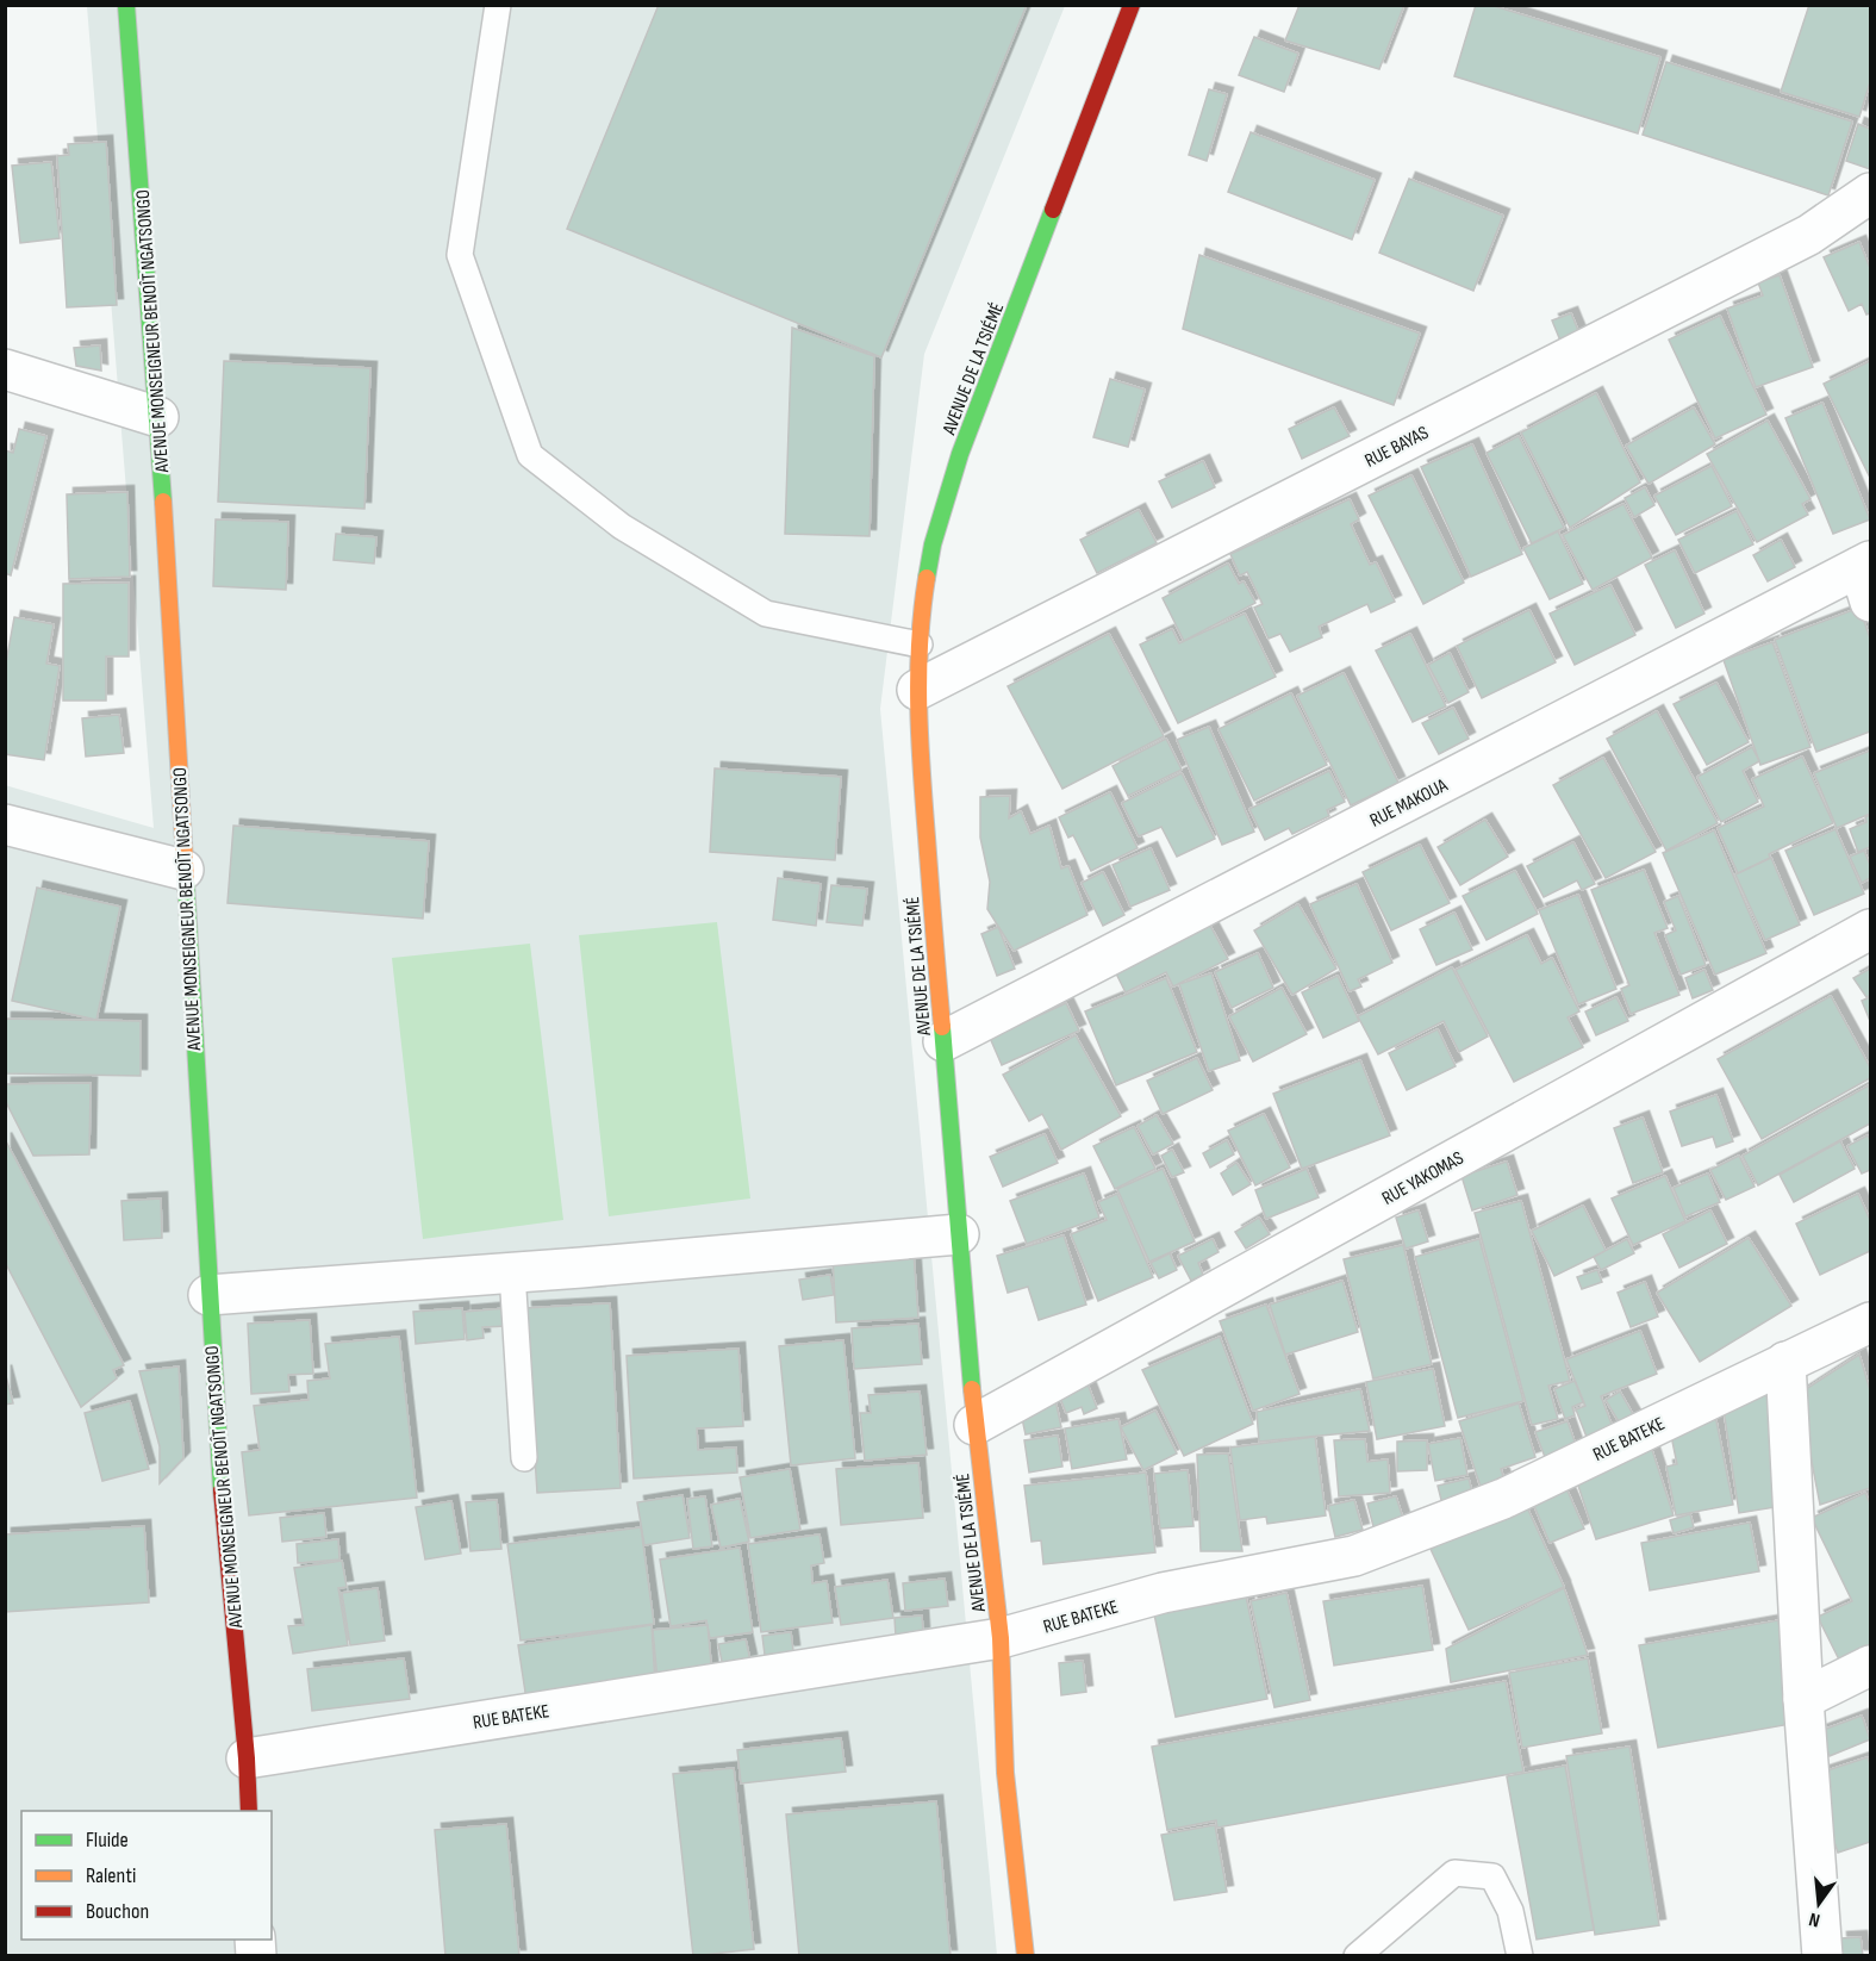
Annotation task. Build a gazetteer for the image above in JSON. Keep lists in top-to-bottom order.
{
  "streets": {
    "main road": ["AVENUE MONSEIGNEUR BENOÎT NGATSONGO", "AVENUE DE LA TSIÉMÉ"],
    "street": [
      "RUE BAYAS",
      "RUE MAKOUA",
      "RUE YAKOMAS",
      "RUE BATEKE"
    ]
  },
  "crossings": [
    ["AVENUE MONSEIGNEUR BENOÎT NGATSONGO", "RUE BATEKE"],
    ["AVENUE DE LA TSIÉMÉ", "RUE BAYAS"],
    ["AVENUE DE LA TSIÉMÉ", "RUE MAKOUA"],
    ["AVENUE DE LA TSIÉMÉ", "RUE YAKOMAS"],
    ["AVENUE DE LA TSIÉMÉ", "RUE BATEKE"]
  ],
  "legend": ["Fluide", "Ralenti", "Bouchon"],
  "north": "bottom"
}
